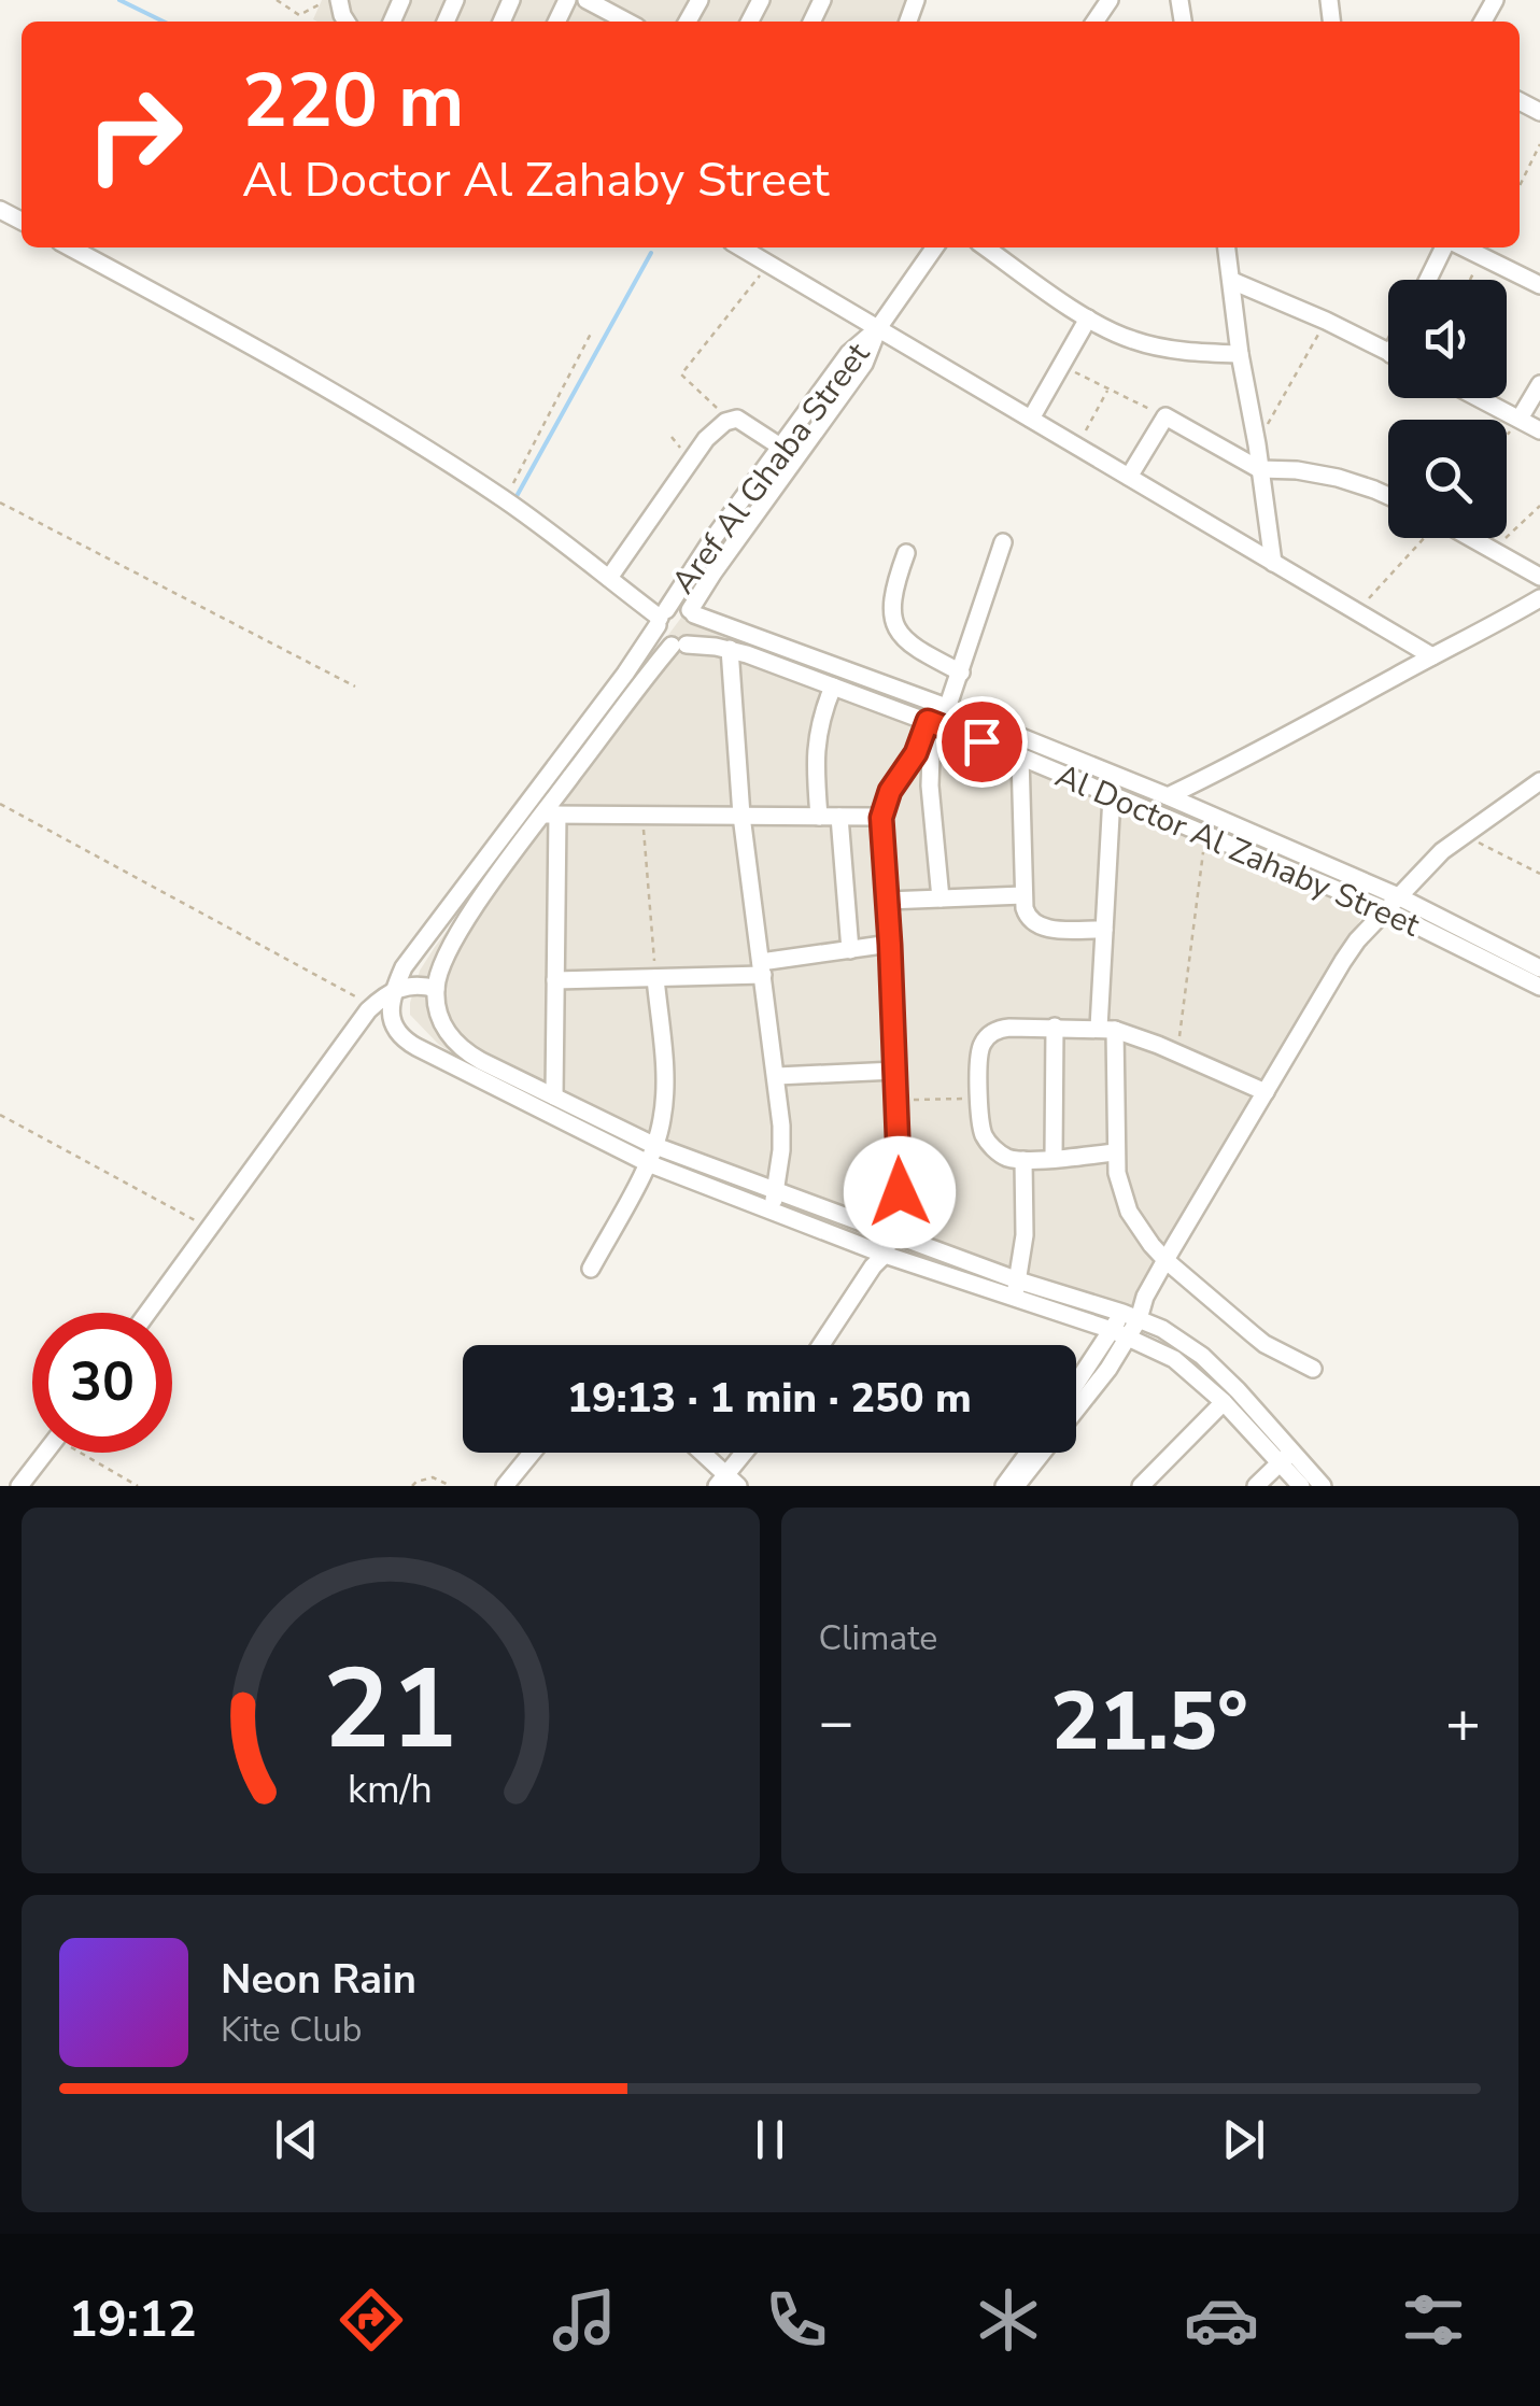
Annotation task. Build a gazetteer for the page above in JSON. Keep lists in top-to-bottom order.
{
  "streets": {
    "street": ["Aref Al Ghaba Street", "Al Doctor Al Zahaby Street"]
  },
  "crossings": [
    ["Aref Al Ghaba Street", "Al Doctor Al Zahaby Street"]
  ],
  "page": {
    "turn": ["220 m", "Al Doctor Al Zahaby Street"],
    "limit": "30",
    "trip": "19:13 · 1 min · 250 m",
    "tile": "Climate",
    "heat": ["−", "21.5°", "+"],
    "song": ["Neon Rain", "Kite Club"],
    "tabs": "19:12",
    "gauge": ["21", "km/h"]
  }
}
